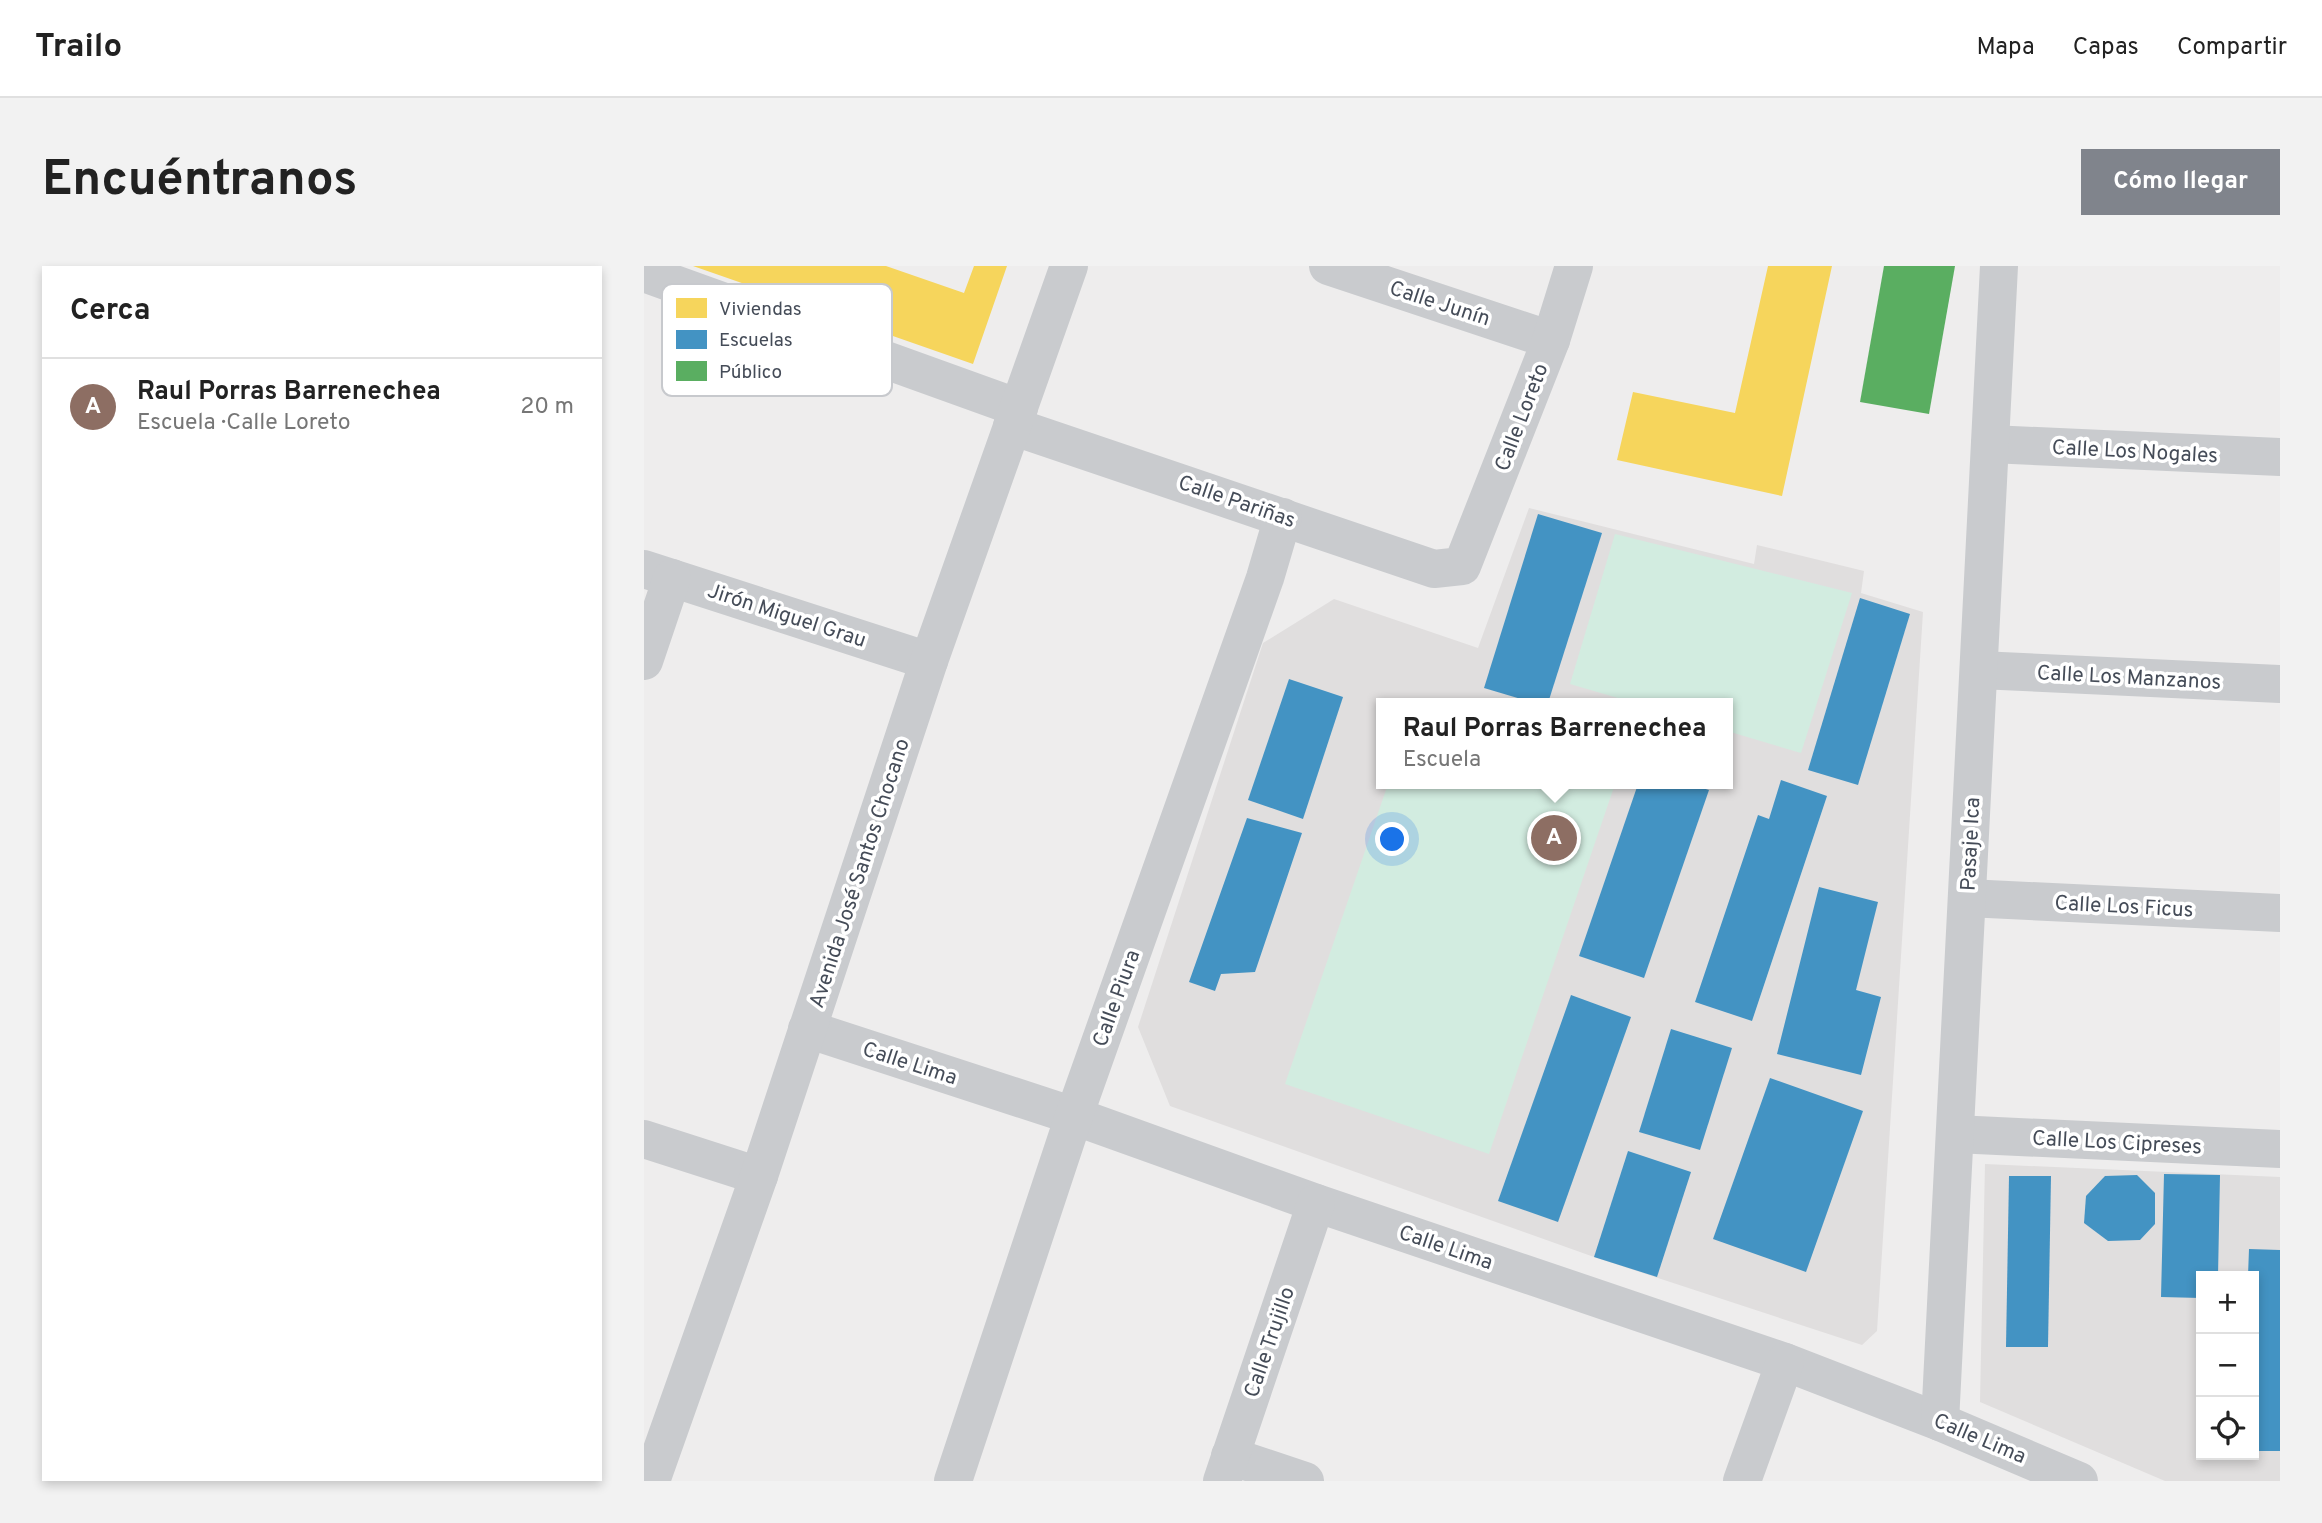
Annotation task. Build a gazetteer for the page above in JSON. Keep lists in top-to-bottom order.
{
  "streets": {
    "street": [
      "Calle Junín",
      "Calle Loreto",
      "Calle Los Nogales",
      "Calle Pariñas",
      "Jirón Miguel Grau",
      "Calle Los Manzanos",
      "Pasaje Ica",
      "Avenida José Santos Chocano",
      "Calle Los Ficus",
      "Calle Piura",
      "Calle Lima",
      "Calle Los Cipreses",
      "Calle Trujillo"
    ]
  },
  "crossings": [
    ["Calle Junín", "Calle Loreto"],
    ["Calle Loreto", "Calle Pariñas"],
    ["Calle Los Nogales", "Pasaje Ica"],
    ["Calle Pariñas", "Avenida José Santos Chocano"],
    ["Calle Pariñas", "Calle Piura"],
    ["Jirón Miguel Grau", "Avenida José Santos Chocano"],
    ["Calle Los Manzanos", "Pasaje Ica"],
    ["Pasaje Ica", "Calle Los Ficus"],
    ["Pasaje Ica", "Calle Lima"],
    ["Pasaje Ica", "Calle Los Cipreses"],
    ["Avenida José Santos Chocano", "Calle Lima"],
    ["Calle Piura", "Calle Lima"],
    ["Calle Lima", "Calle Trujillo"]
  ],
  "legend": ["Viviendas", "Escuelas", "Público"],
  "page": {
    "header": "Trailo",
    "nav": ["Mapa", "Capas", "Compartir"],
    "buttons": "Cómo llegar",
    "title": "Encuéntranos",
    "heading": "Cerca",
    "list": [
      {
        "mark": "A",
        "name": "Raul Porras Barrenechea",
        "note": "Escuela · Calle Loreto",
        "value": "20 m"
      }
    ],
    "popup": ["Raul Porras Barrenechea", "Escuela"],
    "pins": "A",
    "map_buttons": ["+", "−"]
  }
}
